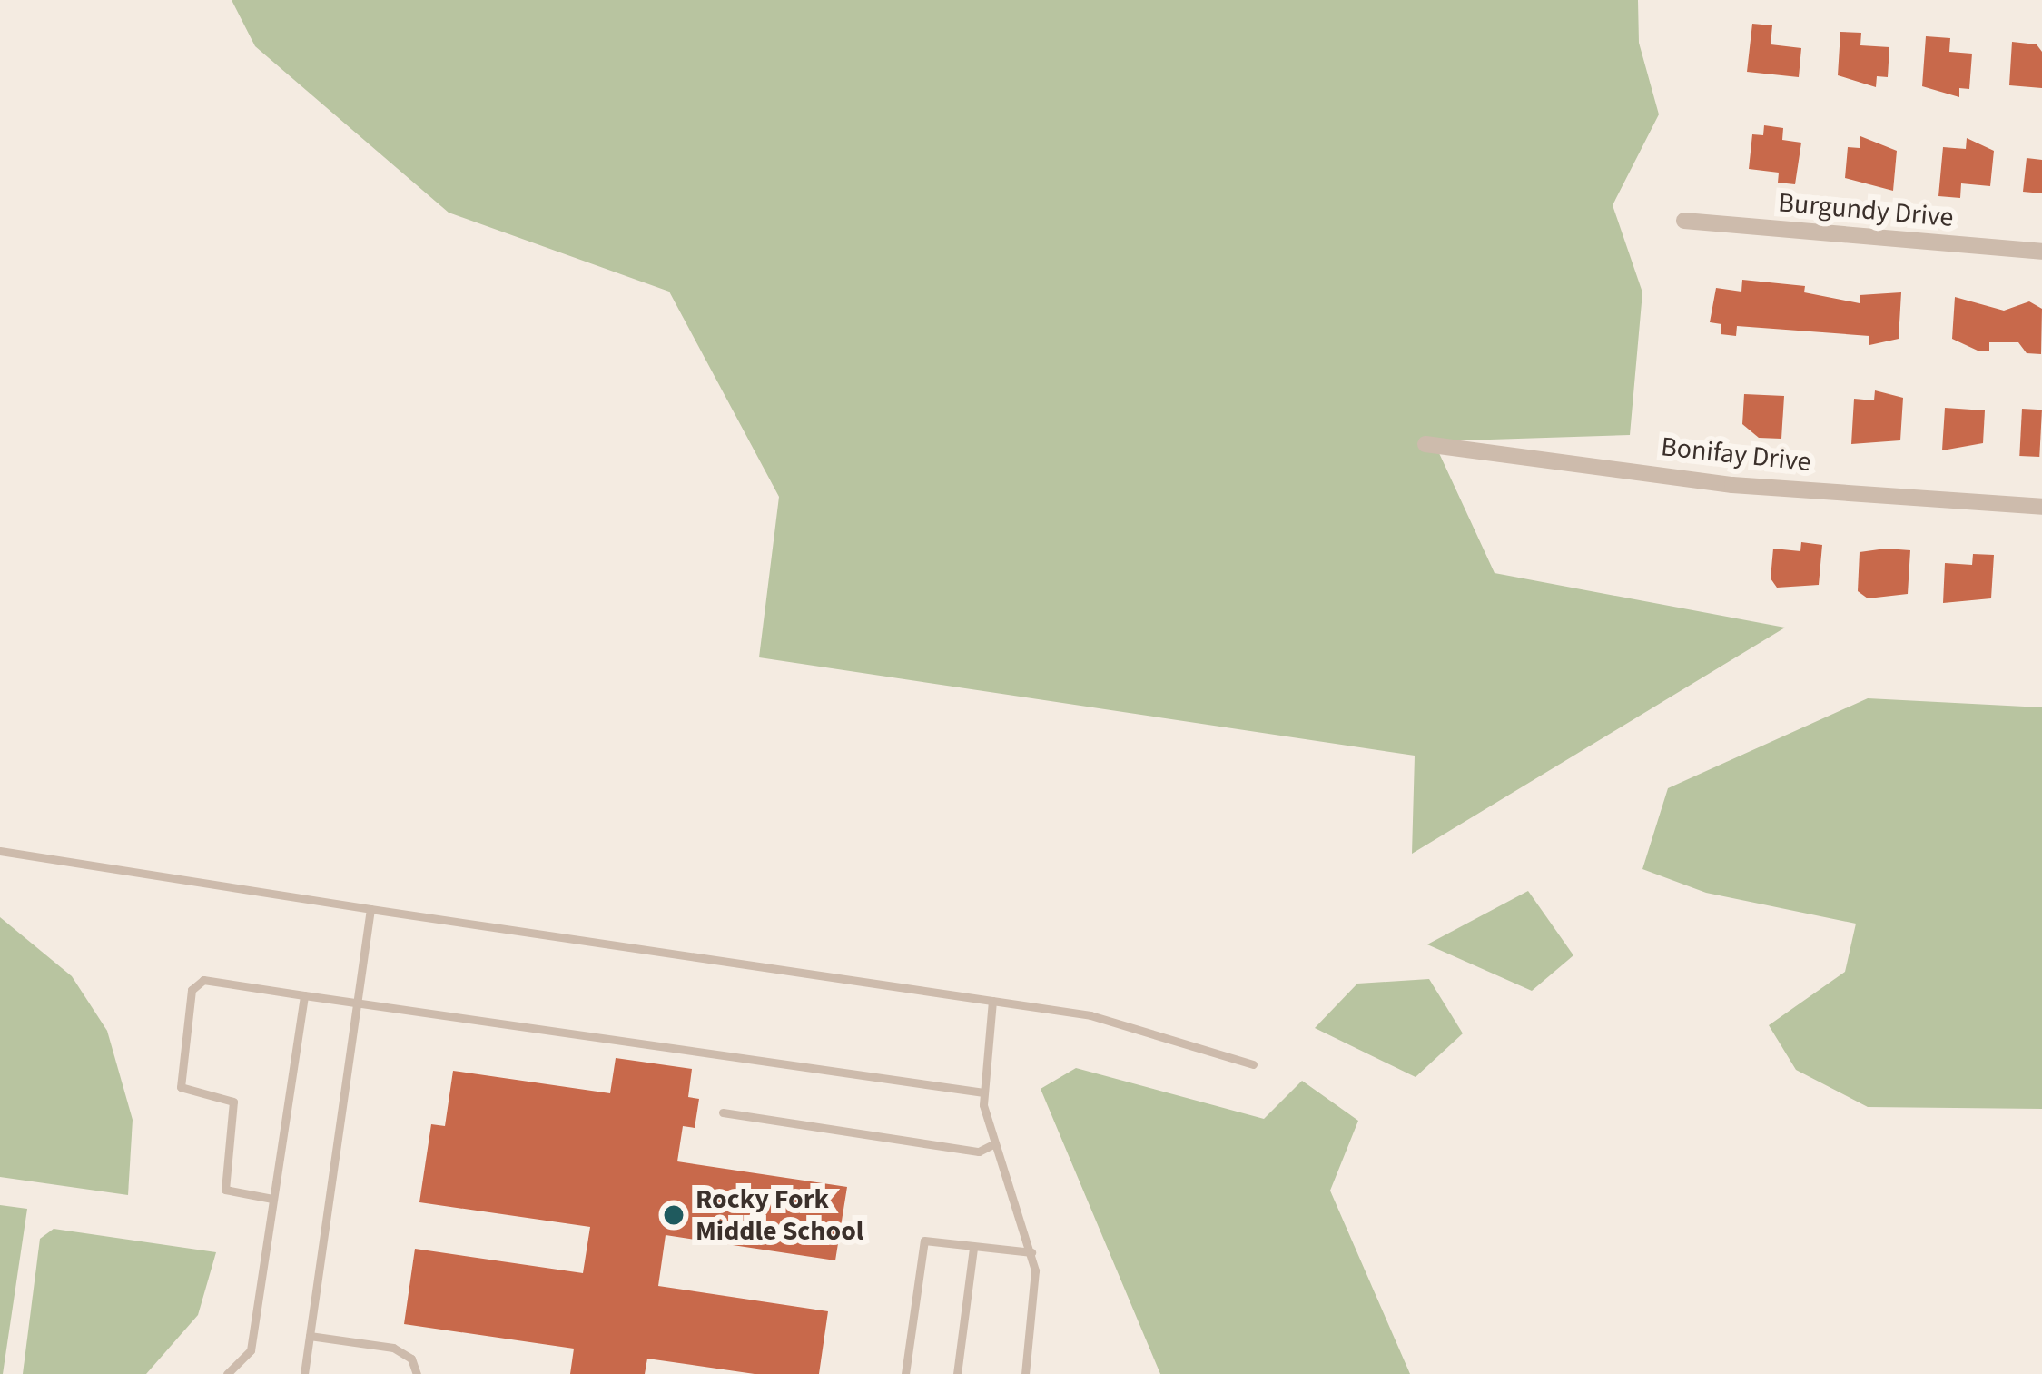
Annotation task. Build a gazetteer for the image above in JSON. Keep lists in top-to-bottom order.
{
  "streets": {
    "street": ["Burgundy Drive", "Bonifay Drive"]
  },
  "places": ["Rocky Fork Middle School"]
}
